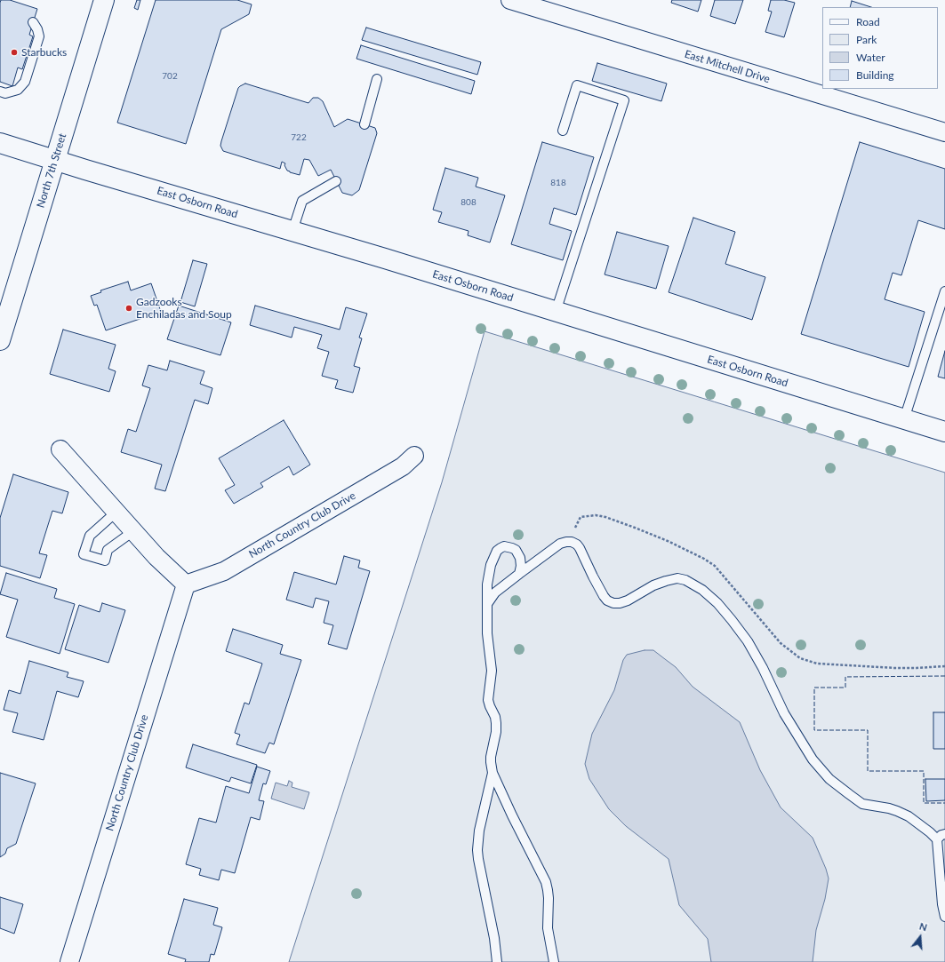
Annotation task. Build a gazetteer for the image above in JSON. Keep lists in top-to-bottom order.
{
  "streets": {
    "main road": ["North 7th Street", "East Osborn Road"],
    "street": ["East Mitchell Drive", "North Country Club Drive"]
  },
  "crossings": [
    ["North 7th Street", "East Osborn Road"]
  ],
  "places": ["Starbucks", "Gadzooks Enchiladas and Soup"],
  "house_numbers": [
    "702",
    "722",
    "818",
    "808"
  ],
  "legend": [
    "Road",
    "Park",
    "Water",
    "Building"
  ],
  "north": "top"
}
